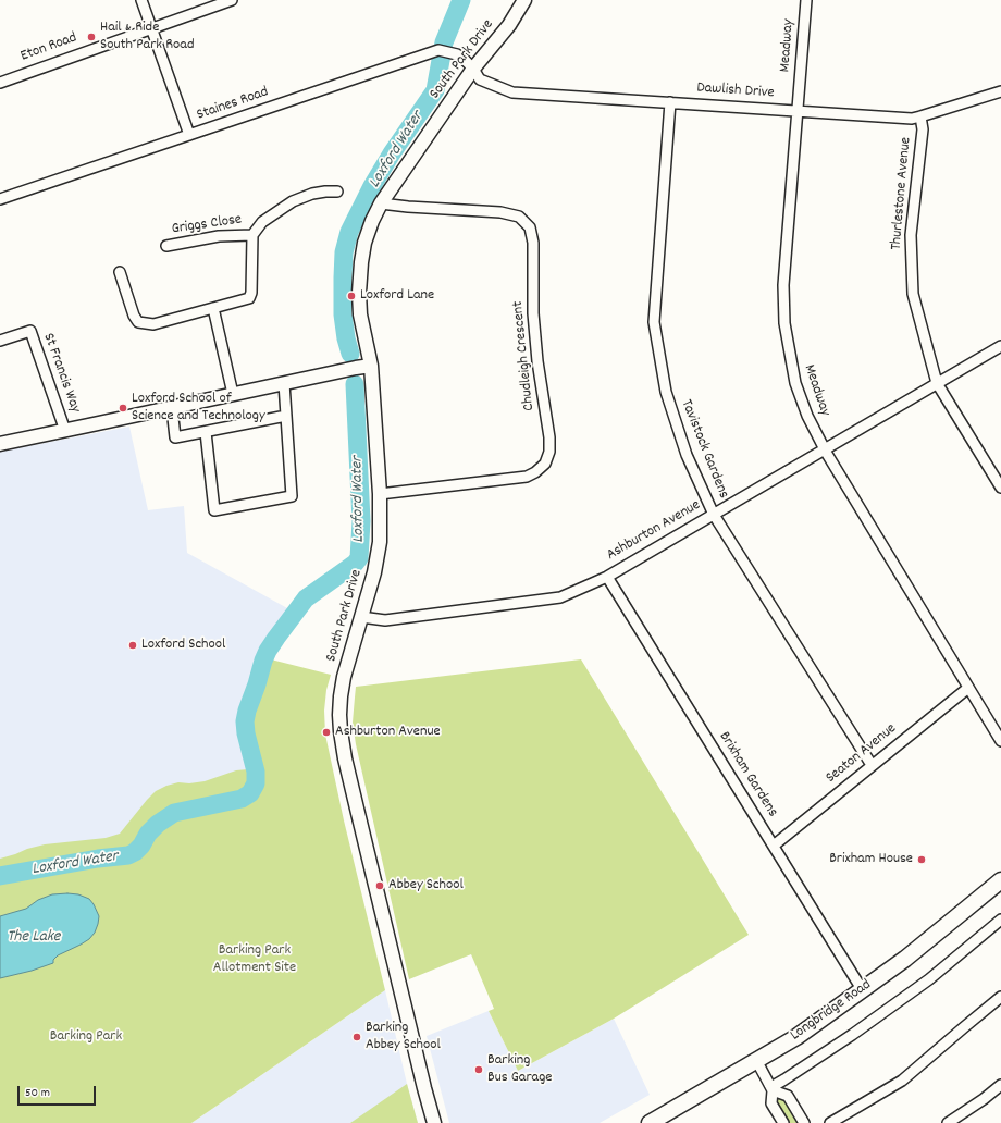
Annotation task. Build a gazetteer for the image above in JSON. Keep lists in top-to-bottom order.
{
  "streets": {
    "main road": ["Longbridge Road"],
    "street": [
      "Meadway",
      "Eton Road",
      "South Park Drive",
      "Dawlish Drive",
      "Staines Road",
      "Thurlestone Avenue",
      "Griggs Close",
      "Chudleigh Crescent",
      "St Francis Way",
      "Tavistock Gardens",
      "Ashburton Avenue",
      "Seaton Avenue",
      "Brixham Gardens"
    ]
  },
  "crossings": [
    ["Meadway", "Dawlish Drive"],
    ["Meadway", "Ashburton Avenue"],
    ["Meadway", "Seaton Avenue"],
    ["South Park Drive", "Dawlish Drive"],
    ["South Park Drive", "Staines Road"],
    ["South Park Drive", "Chudleigh Crescent"],
    ["South Park Drive", "Ashburton Avenue"],
    ["Dawlish Drive", "Staines Road"],
    ["Dawlish Drive", "Thurlestone Avenue"],
    ["Dawlish Drive", "Tavistock Gardens"],
    ["Thurlestone Avenue", "Ashburton Avenue"],
    ["Tavistock Gardens", "Ashburton Avenue"],
    ["Tavistock Gardens", "Seaton Avenue"],
    ["Ashburton Avenue", "Brixham Gardens"],
    ["Seaton Avenue", "Brixham Gardens"],
    ["Brixham Gardens", "Longbridge Road"]
  ],
  "water": ["Loxford Water", "The Lake"],
  "parks": ["Barking Park Allotment Site", "Barking Park"],
  "places": [
    "Hail & Ride South Park Road",
    "Loxford Lane",
    "Loxford School of Science and Technology",
    "Loxford School",
    "Ashburton Avenue",
    "Brixham House",
    "Abbey School",
    "Barking Abbey School",
    "Barking Bus Garage"
  ],
  "scale_bar": "50 m"
}
